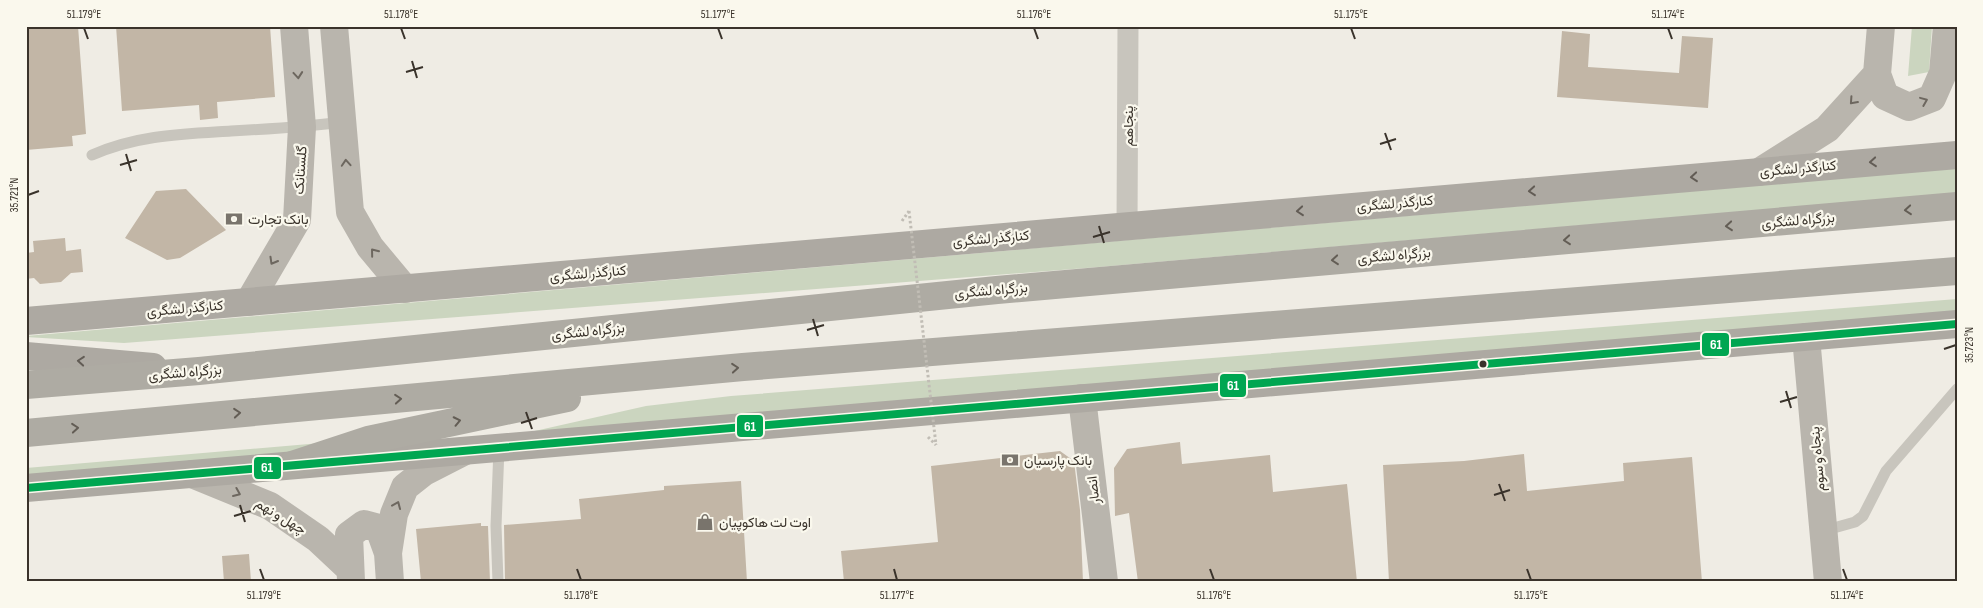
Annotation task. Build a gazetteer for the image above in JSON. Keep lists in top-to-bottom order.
{
  "streets": {
    "highway": ["بزرگراه لشگری"],
    "main road": ["کنارگذر لشگری"],
    "street": [
      "پنجاهم",
      "گلستانک",
      "پنجاه و سوم",
      "انصار",
      "چهل و نهم"
    ]
  },
  "crossings": [
    ["پنجاهم", "کنارگذر لشگری"],
    ["کنارگذر لشگری", "گلستانک"]
  ],
  "one_way": ["چهل و نهم"],
  "places": {
    "bank": ["بانک تجارت", "بانک پارسیان"],
    "shop": ["اوت لت هاکوپیان"]
  },
  "lines": ["transit line 61"],
  "coordinates": [
    "51.179°E",
    "51.178°E",
    "51.177°E",
    "51.176°E",
    "51.175°E",
    "51.174°E",
    "35.721°N",
    "35.723°N"
  ]
}
